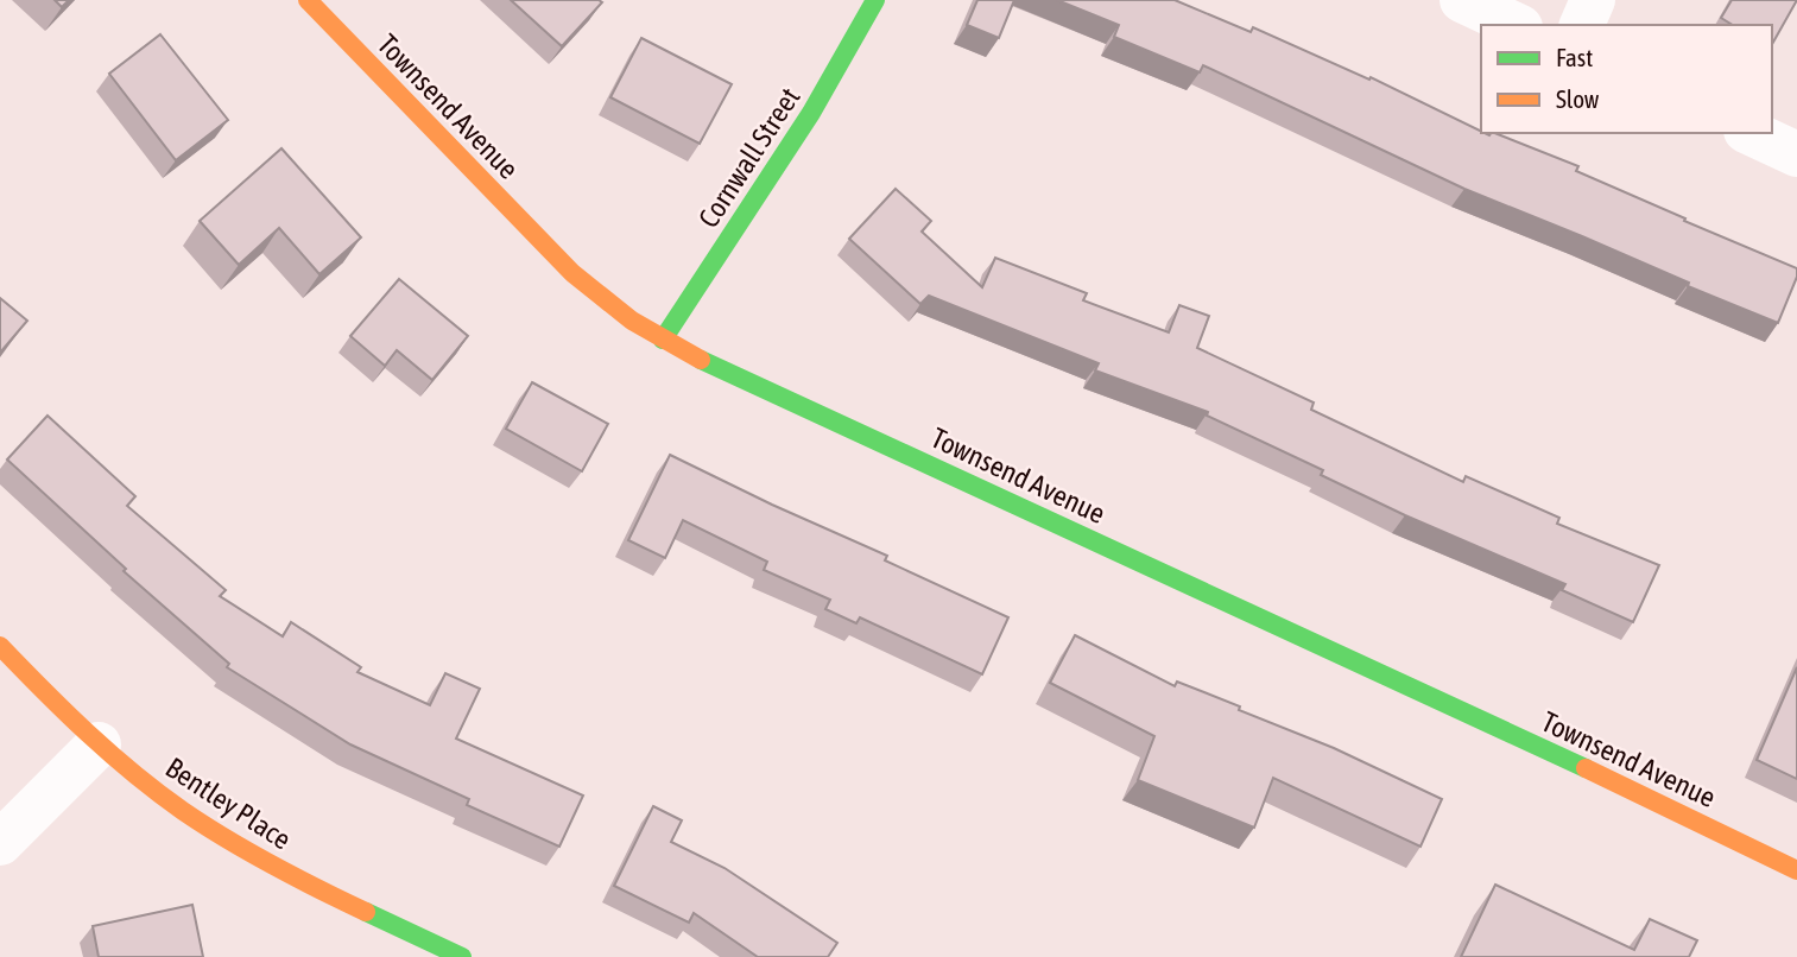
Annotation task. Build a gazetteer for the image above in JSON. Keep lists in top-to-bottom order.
{
  "streets": {
    "street": ["Townsend Avenue", "Cornwall Street", "Bentley Place"]
  },
  "crossings": [
    ["Townsend Avenue", "Cornwall Street"]
  ],
  "legend": ["Fast", "Slow"]
}
